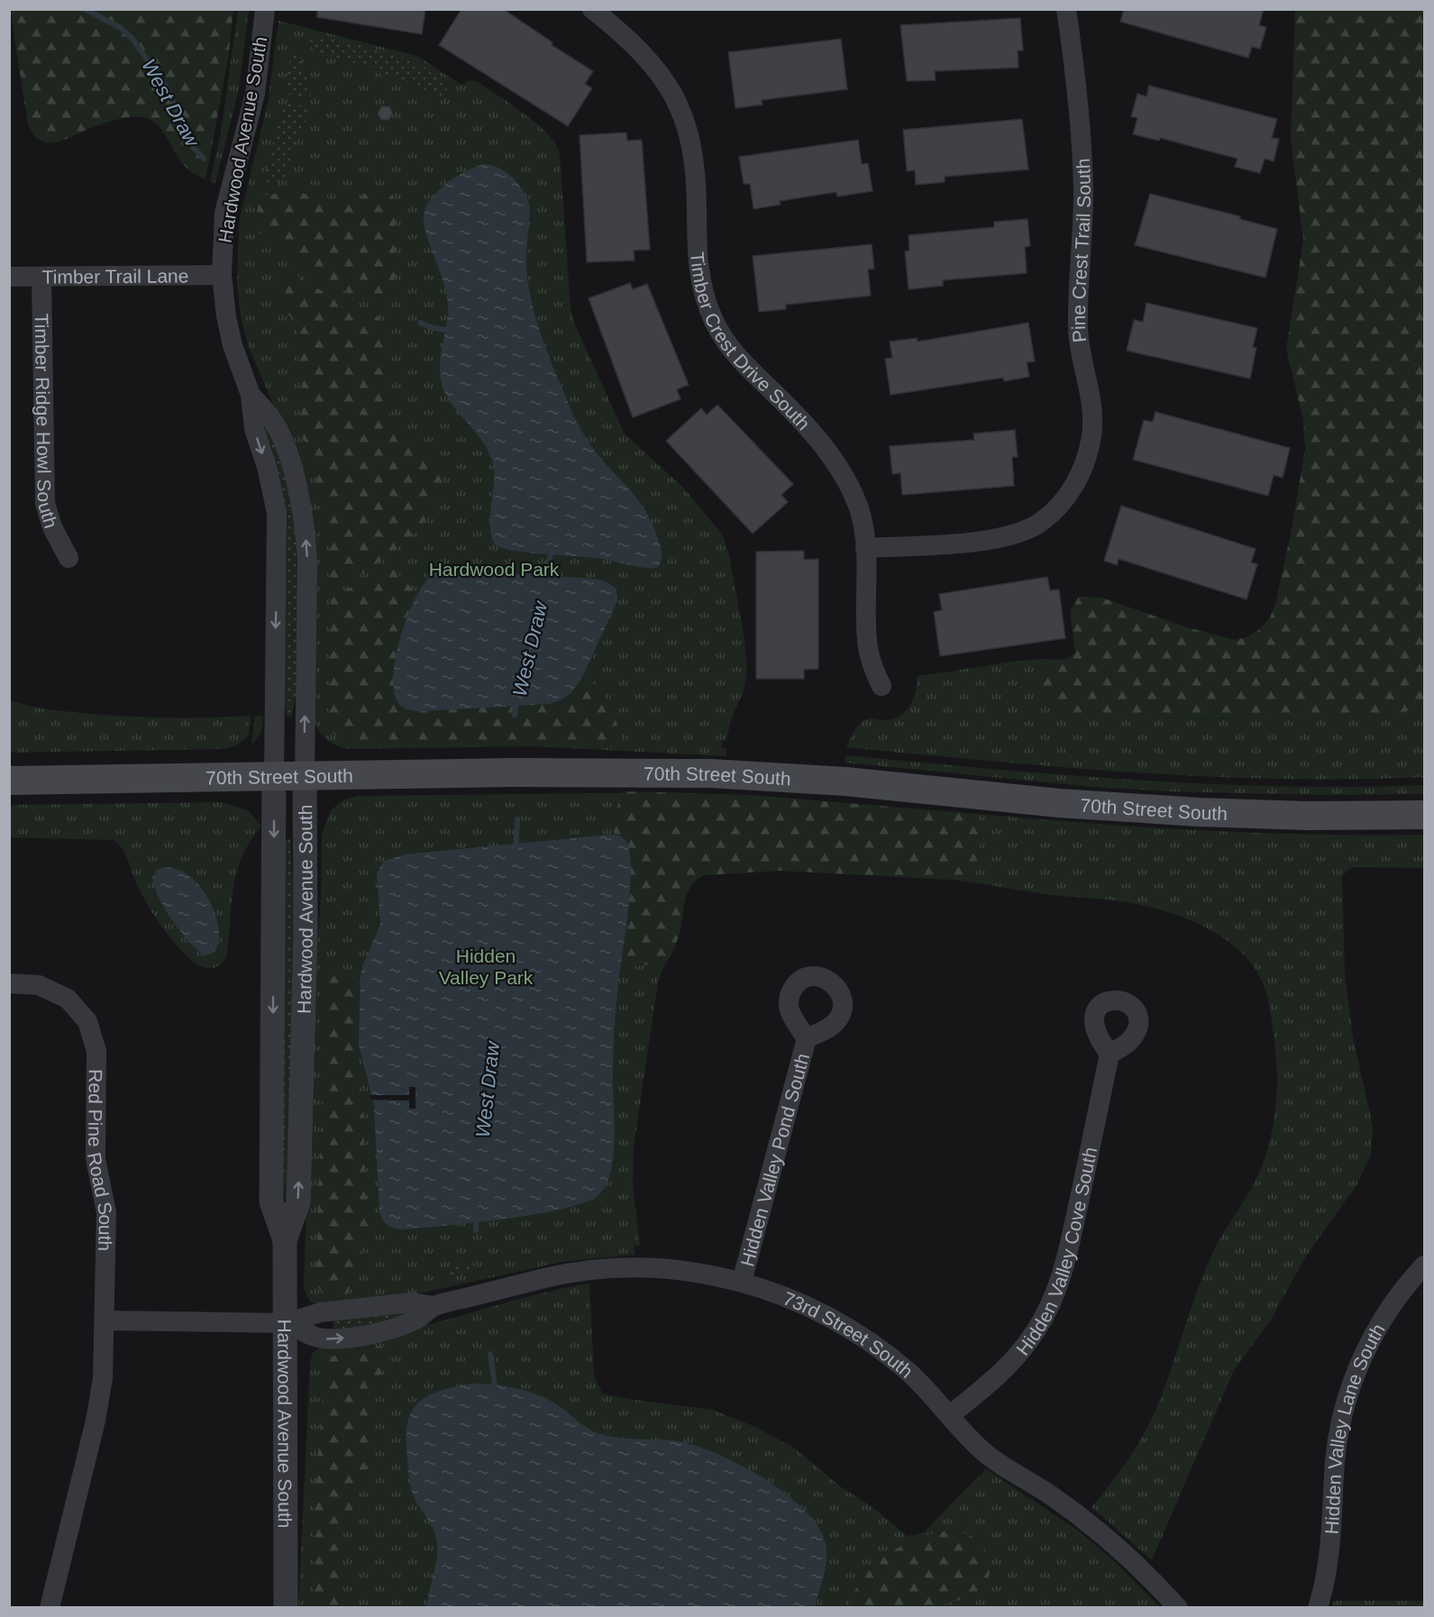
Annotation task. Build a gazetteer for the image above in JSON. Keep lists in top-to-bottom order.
{
  "streets": {
    "main road": ["70th Street South"],
    "street": [
      "Hardwood Avenue South",
      "Pine Crest Trail South",
      "Timber Trail Lane",
      "Timber Crest Drive South",
      "Timber Ridge Howl South",
      "Red Pine Road South",
      "Hidden Valley Pond South",
      "Hidden Valley Cove South",
      "73rd Street South",
      "Hidden Valley Lane South"
    ]
  },
  "crossings": [
    ["Hardwood Avenue South", "Timber Trail Lane"],
    ["Hardwood Avenue South", "70th Street South"],
    ["Hardwood Avenue South", "73rd Street South"],
    ["Pine Crest Trail South", "Timber Crest Drive South"],
    ["Timber Trail Lane", "Timber Ridge Howl South"],
    ["Hidden Valley Pond South", "73rd Street South"],
    ["Hidden Valley Cove South", "73rd Street South"]
  ],
  "water": ["West Draw"],
  "parks": ["Hardwood Park", "Hidden Valley Park"]
}
